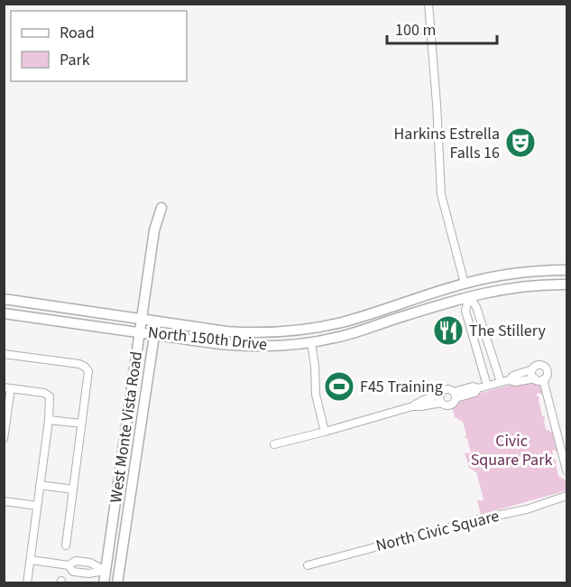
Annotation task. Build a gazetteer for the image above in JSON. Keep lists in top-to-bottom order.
{
  "streets": {
    "street": ["North 150th Drive", "West Monte Vista Road", "North Civic Square"]
  },
  "crossings": [
    ["North 150th Drive", "West Monte Vista Road"]
  ],
  "parks": ["Civic Square Park"],
  "places": {
    "theatre": ["Harkins Estrella Falls 16"],
    "restaurant": ["The Stillery"],
    "sports": ["F45 Training"]
  },
  "legend": ["Road", "Park"],
  "scale_bar": "100 m"
}
